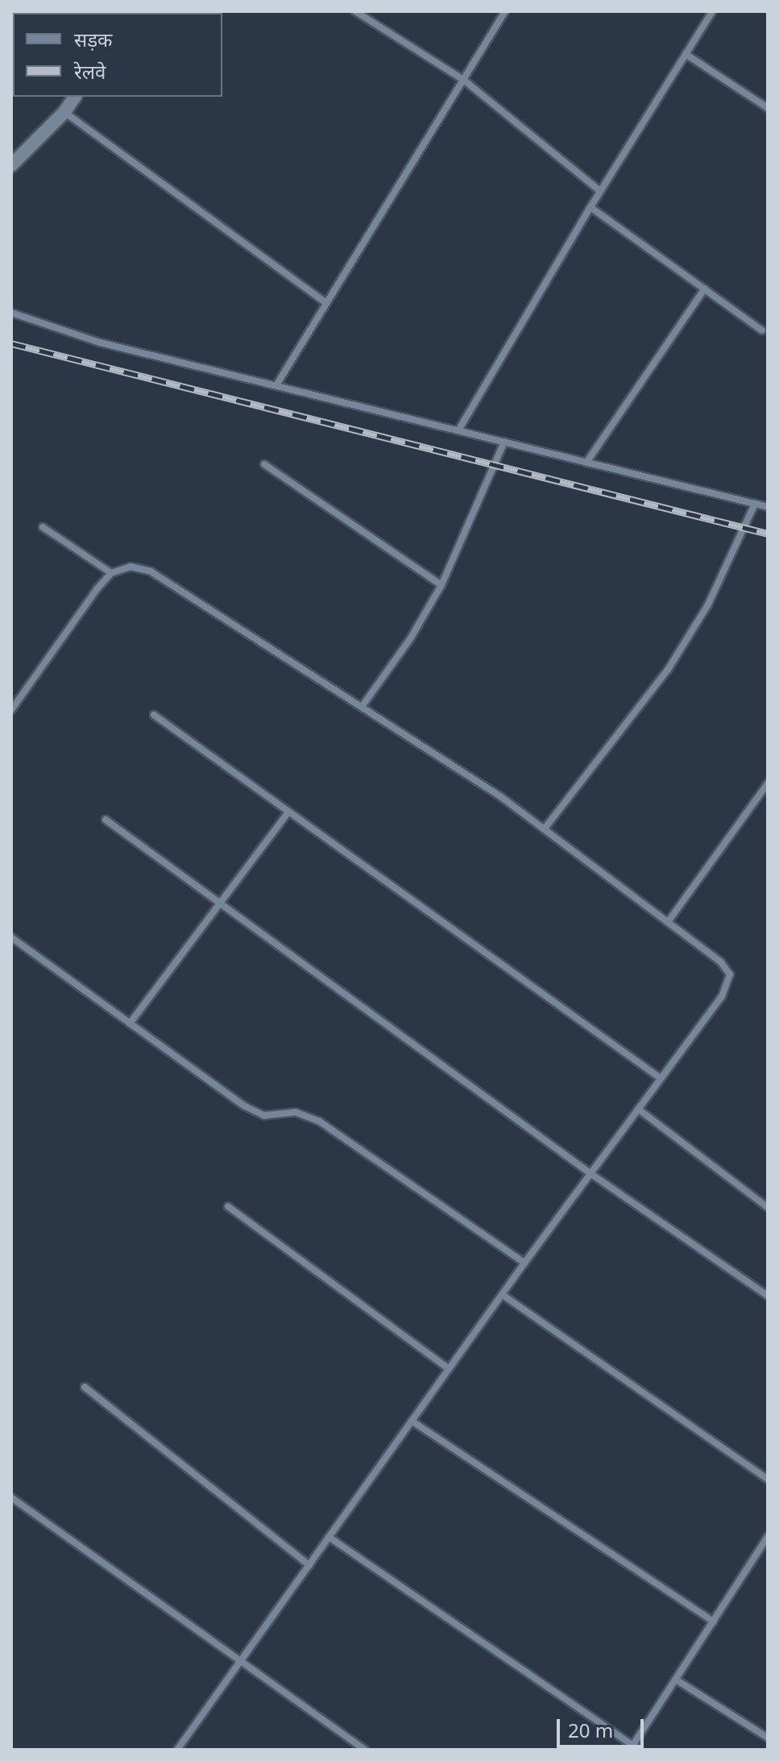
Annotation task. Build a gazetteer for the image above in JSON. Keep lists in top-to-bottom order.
{
  "legend": ["सड़क", "रेलवे"],
  "scale_bar": "20 m"
}
